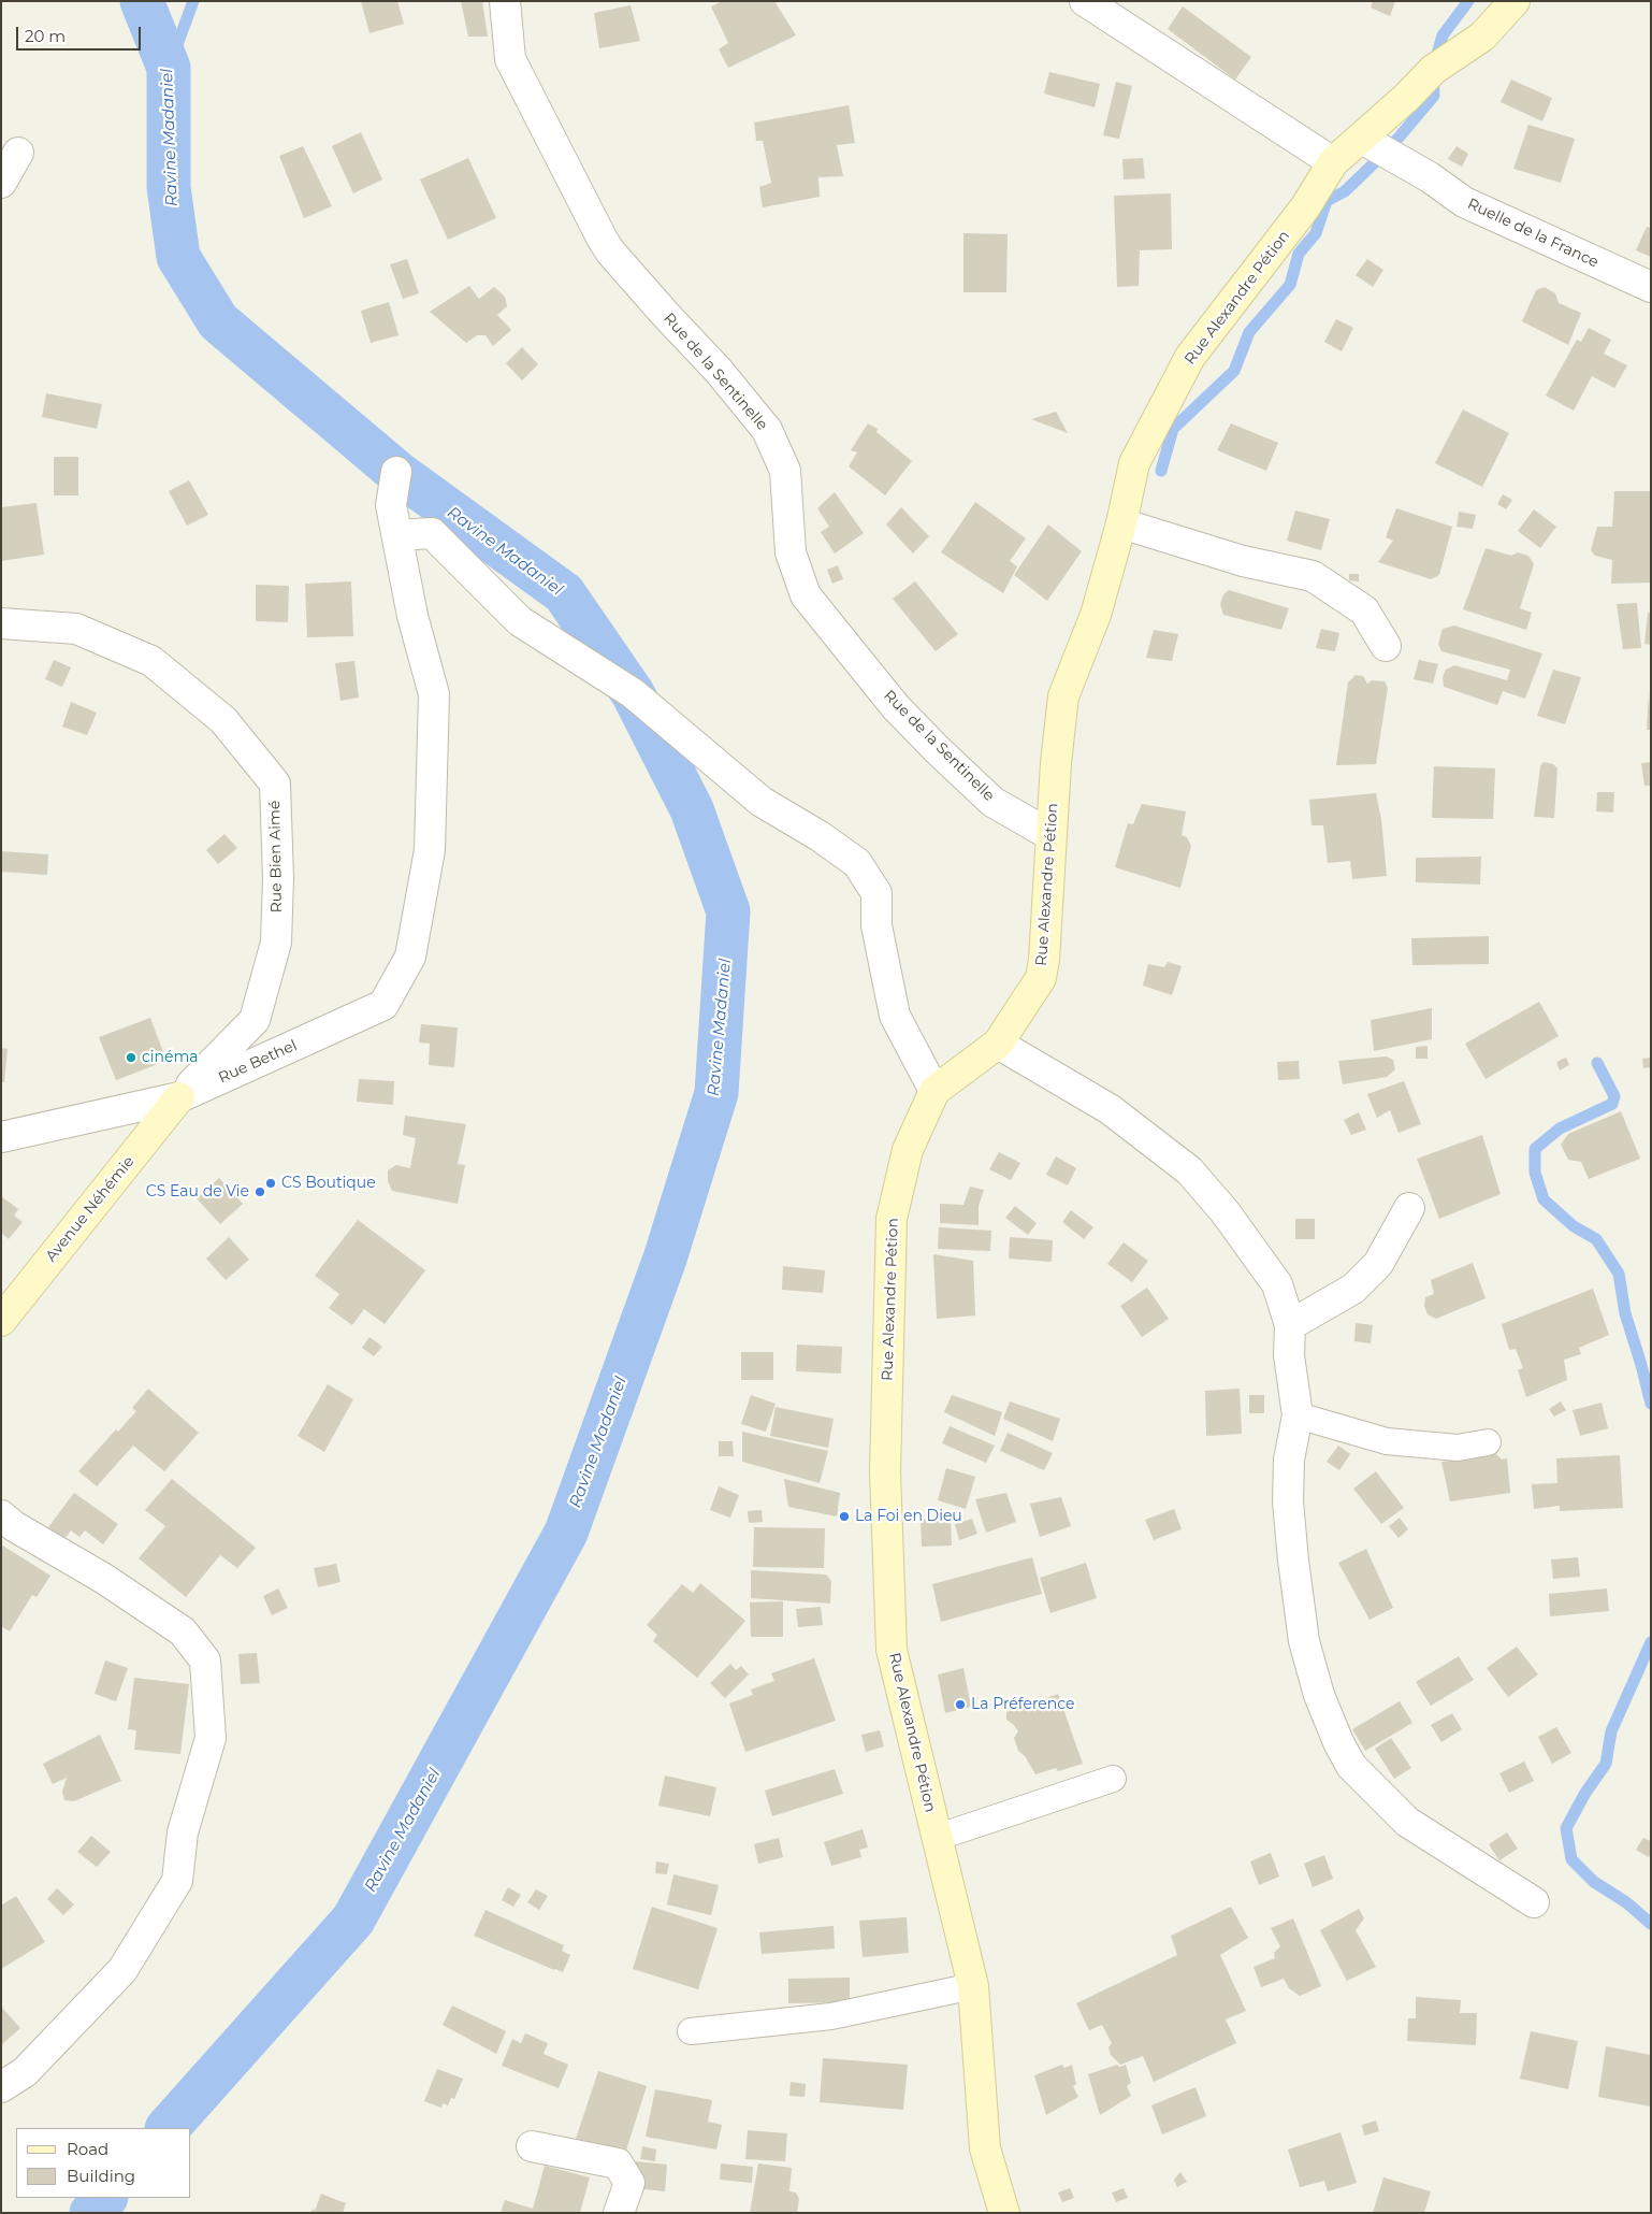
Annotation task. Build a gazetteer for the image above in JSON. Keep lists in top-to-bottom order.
{
  "streets": {
    "street": [
      "Ruelle de la France",
      "Rue Alexandre Pétion",
      "Rue de la Sentinelle",
      "Rue Bien Aimé",
      "Rue Bethel",
      "Avenue Néhémie"
    ]
  },
  "crossings": [
    ["Ruelle de la France", "Rue Alexandre Pétion"],
    ["Rue Alexandre Pétion", "Rue de la Sentinelle"],
    ["Rue Bien Aimé", "Rue Bethel"],
    ["Rue Bien Aimé", "Avenue Néhémie"],
    ["Rue Bethel", "Avenue Néhémie"]
  ],
  "water": ["Ravine Madaniel"],
  "places": [
    "cinéma",
    "CS Boutique",
    "CS Eau de Vie",
    "La Foi en Dieu",
    "La Préference"
  ],
  "legend": ["Road", "Building"],
  "scale_bar": "20 m"
}
